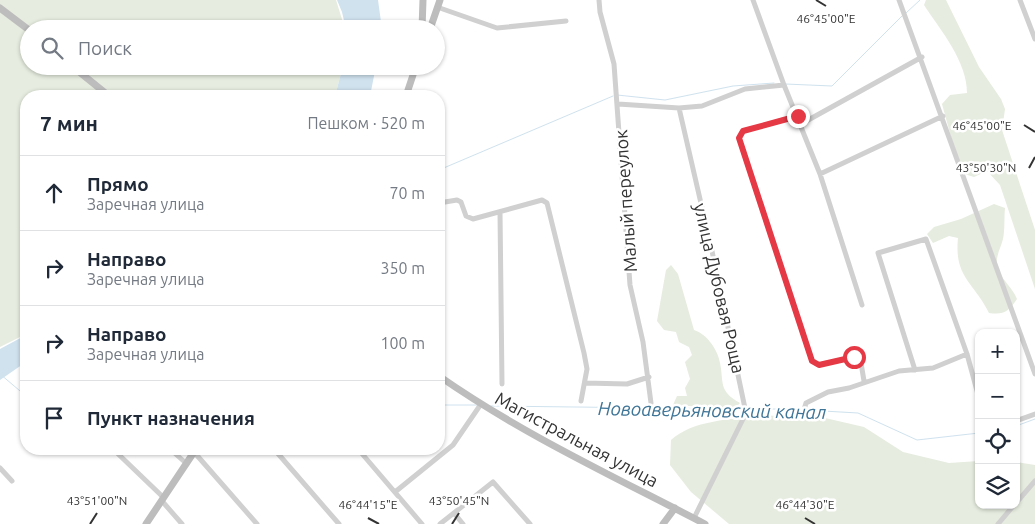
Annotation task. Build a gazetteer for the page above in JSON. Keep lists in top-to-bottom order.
{
  "streets": {
    "main road": ["Магистральная улица"],
    "street": ["Малый переулок", "улица Дубовая Роща"]
  },
  "crossings": [
    ["улица Дубовая Роща", "Магистральная улица"]
  ],
  "water": ["Новоаверьяновский канал"],
  "page": {
    "search": "Поиск",
    "heading": ["7 мин", "Пешком · 520 m"],
    "list": [
      ["Прямо", "Заречная улица", "70 m"],
      ["Направо", "Заречная улица", "350 m"],
      ["Направо", "Заречная улица", "100 m"],
      "Пункт назначения"
    ],
    "map_buttons": ["+", "−"]
  },
  "coordinates": [
    "46°45'00\"E",
    "43°50'30\"N",
    "43°51'00\"N",
    "43°50'45\"N",
    "46°44'15\"E",
    "46°44'30\"E"
  ]
}
